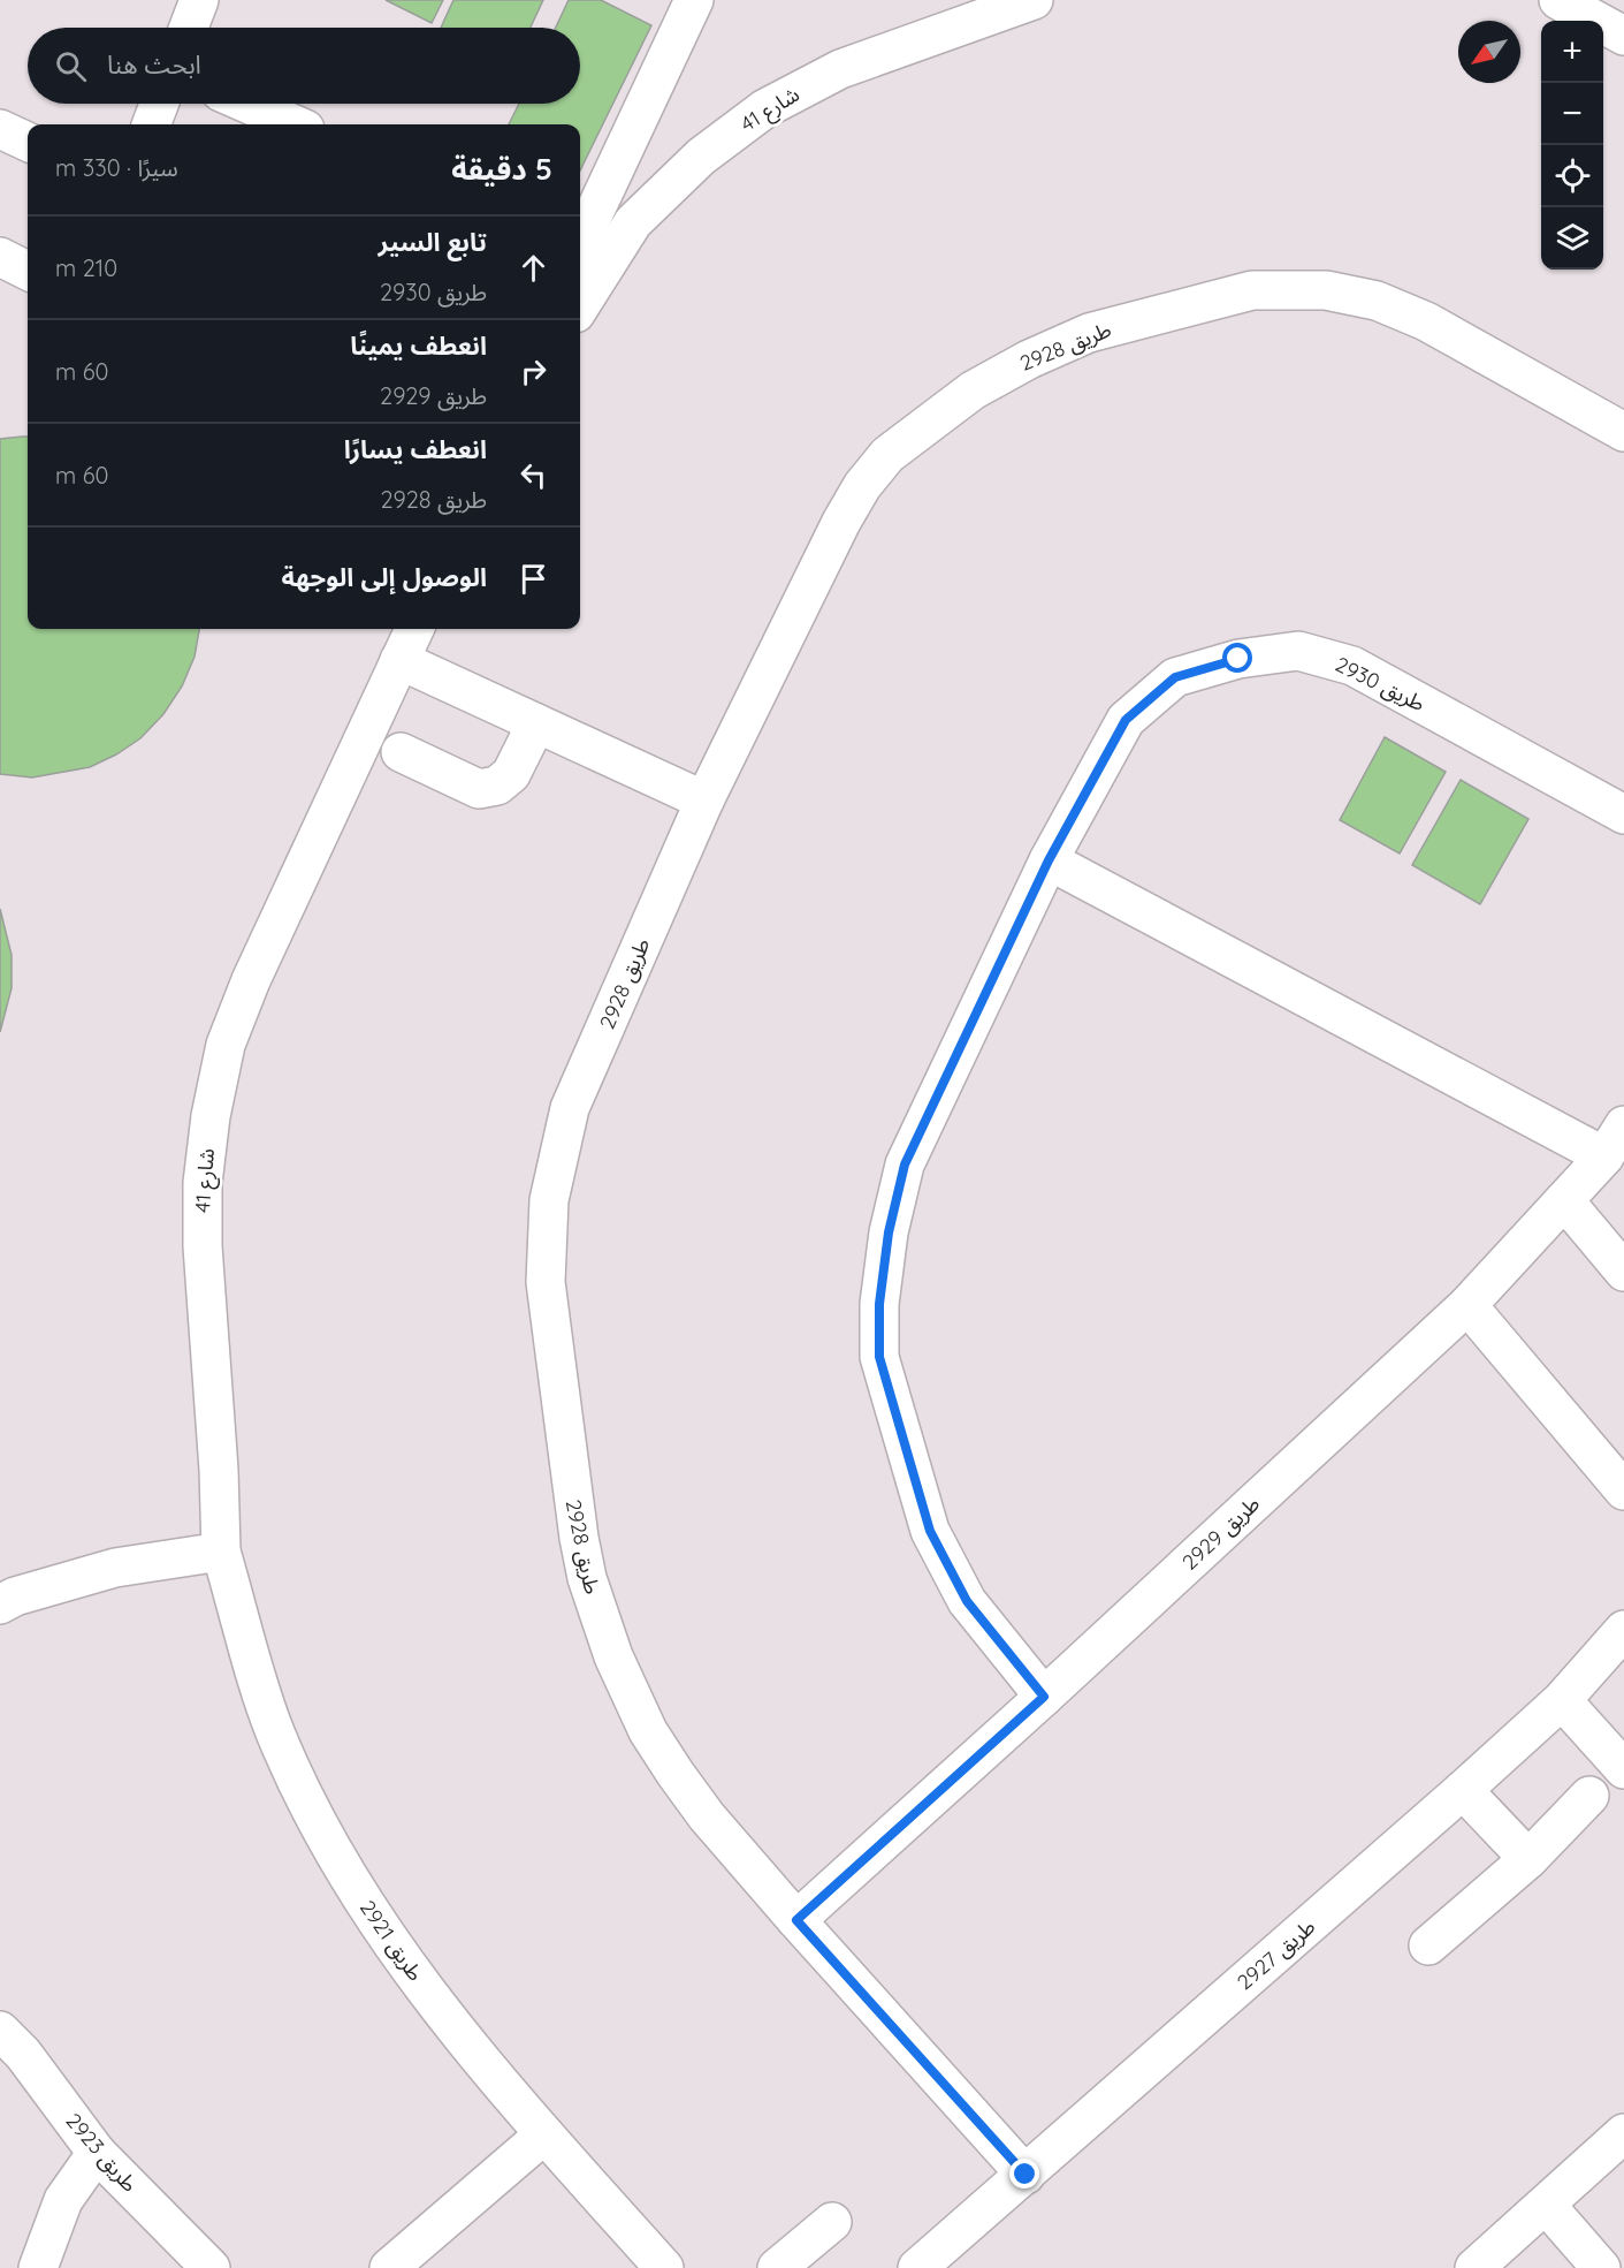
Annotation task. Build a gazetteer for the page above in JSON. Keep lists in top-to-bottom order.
{
  "streets": {
    "street": [
      "شارع 41",
      "طريق 2928",
      "طريق 2930",
      "طريق 2929",
      "طريق 2921",
      "طريق 2927",
      "طريق 2923"
    ]
  },
  "crossings": [
    ["شارع 41", "طريق 2921"],
    ["طريق 2928", "طريق 2929"],
    ["طريق 2928", "طريق 2927"],
    ["طريق 2930", "طريق 2929"]
  ],
  "north": "bottom left",
  "page": {
    "map_buttons": ["+", "−"],
    "search": "ابحث هنا",
    "heading": ["5 دقيقة", "سيرًا · 330 m"],
    "list": [
      ["تابع السير", "طريق 2930", "210 m"],
      ["انعطف يمينًا", "طريق 2929", "60 m"],
      ["انعطف يسارًا", "طريق 2928", "60 m"],
      "الوصول إلى الوجهة"
    ]
  }
}
